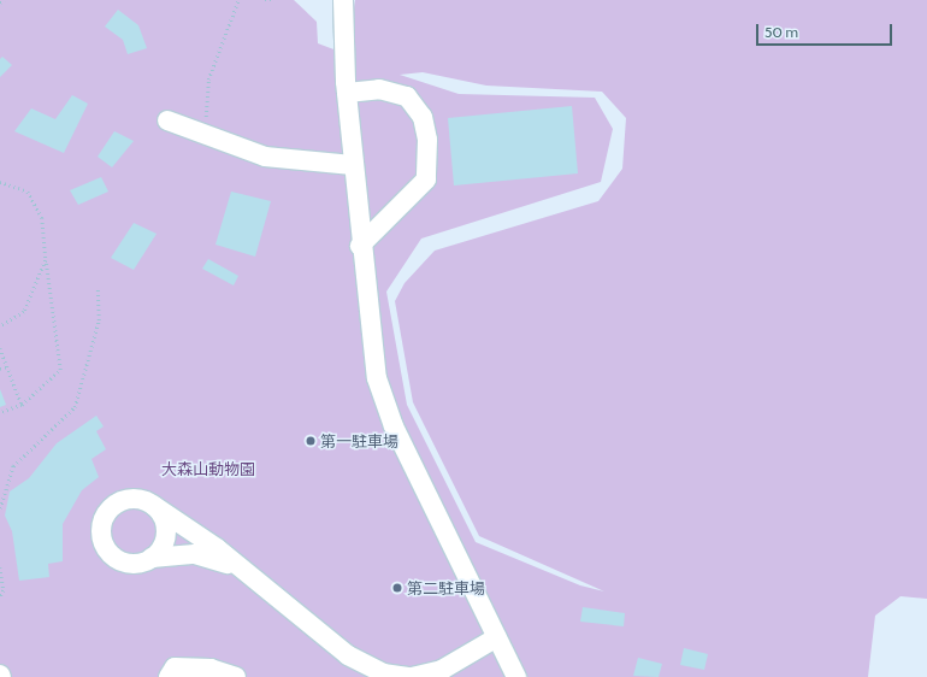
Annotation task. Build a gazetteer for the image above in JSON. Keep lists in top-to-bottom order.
{
  "parks": ["大森山動物園"],
  "places": ["第一駐車場", "第二駐車場"],
  "scale_bar": "50 m"
}
